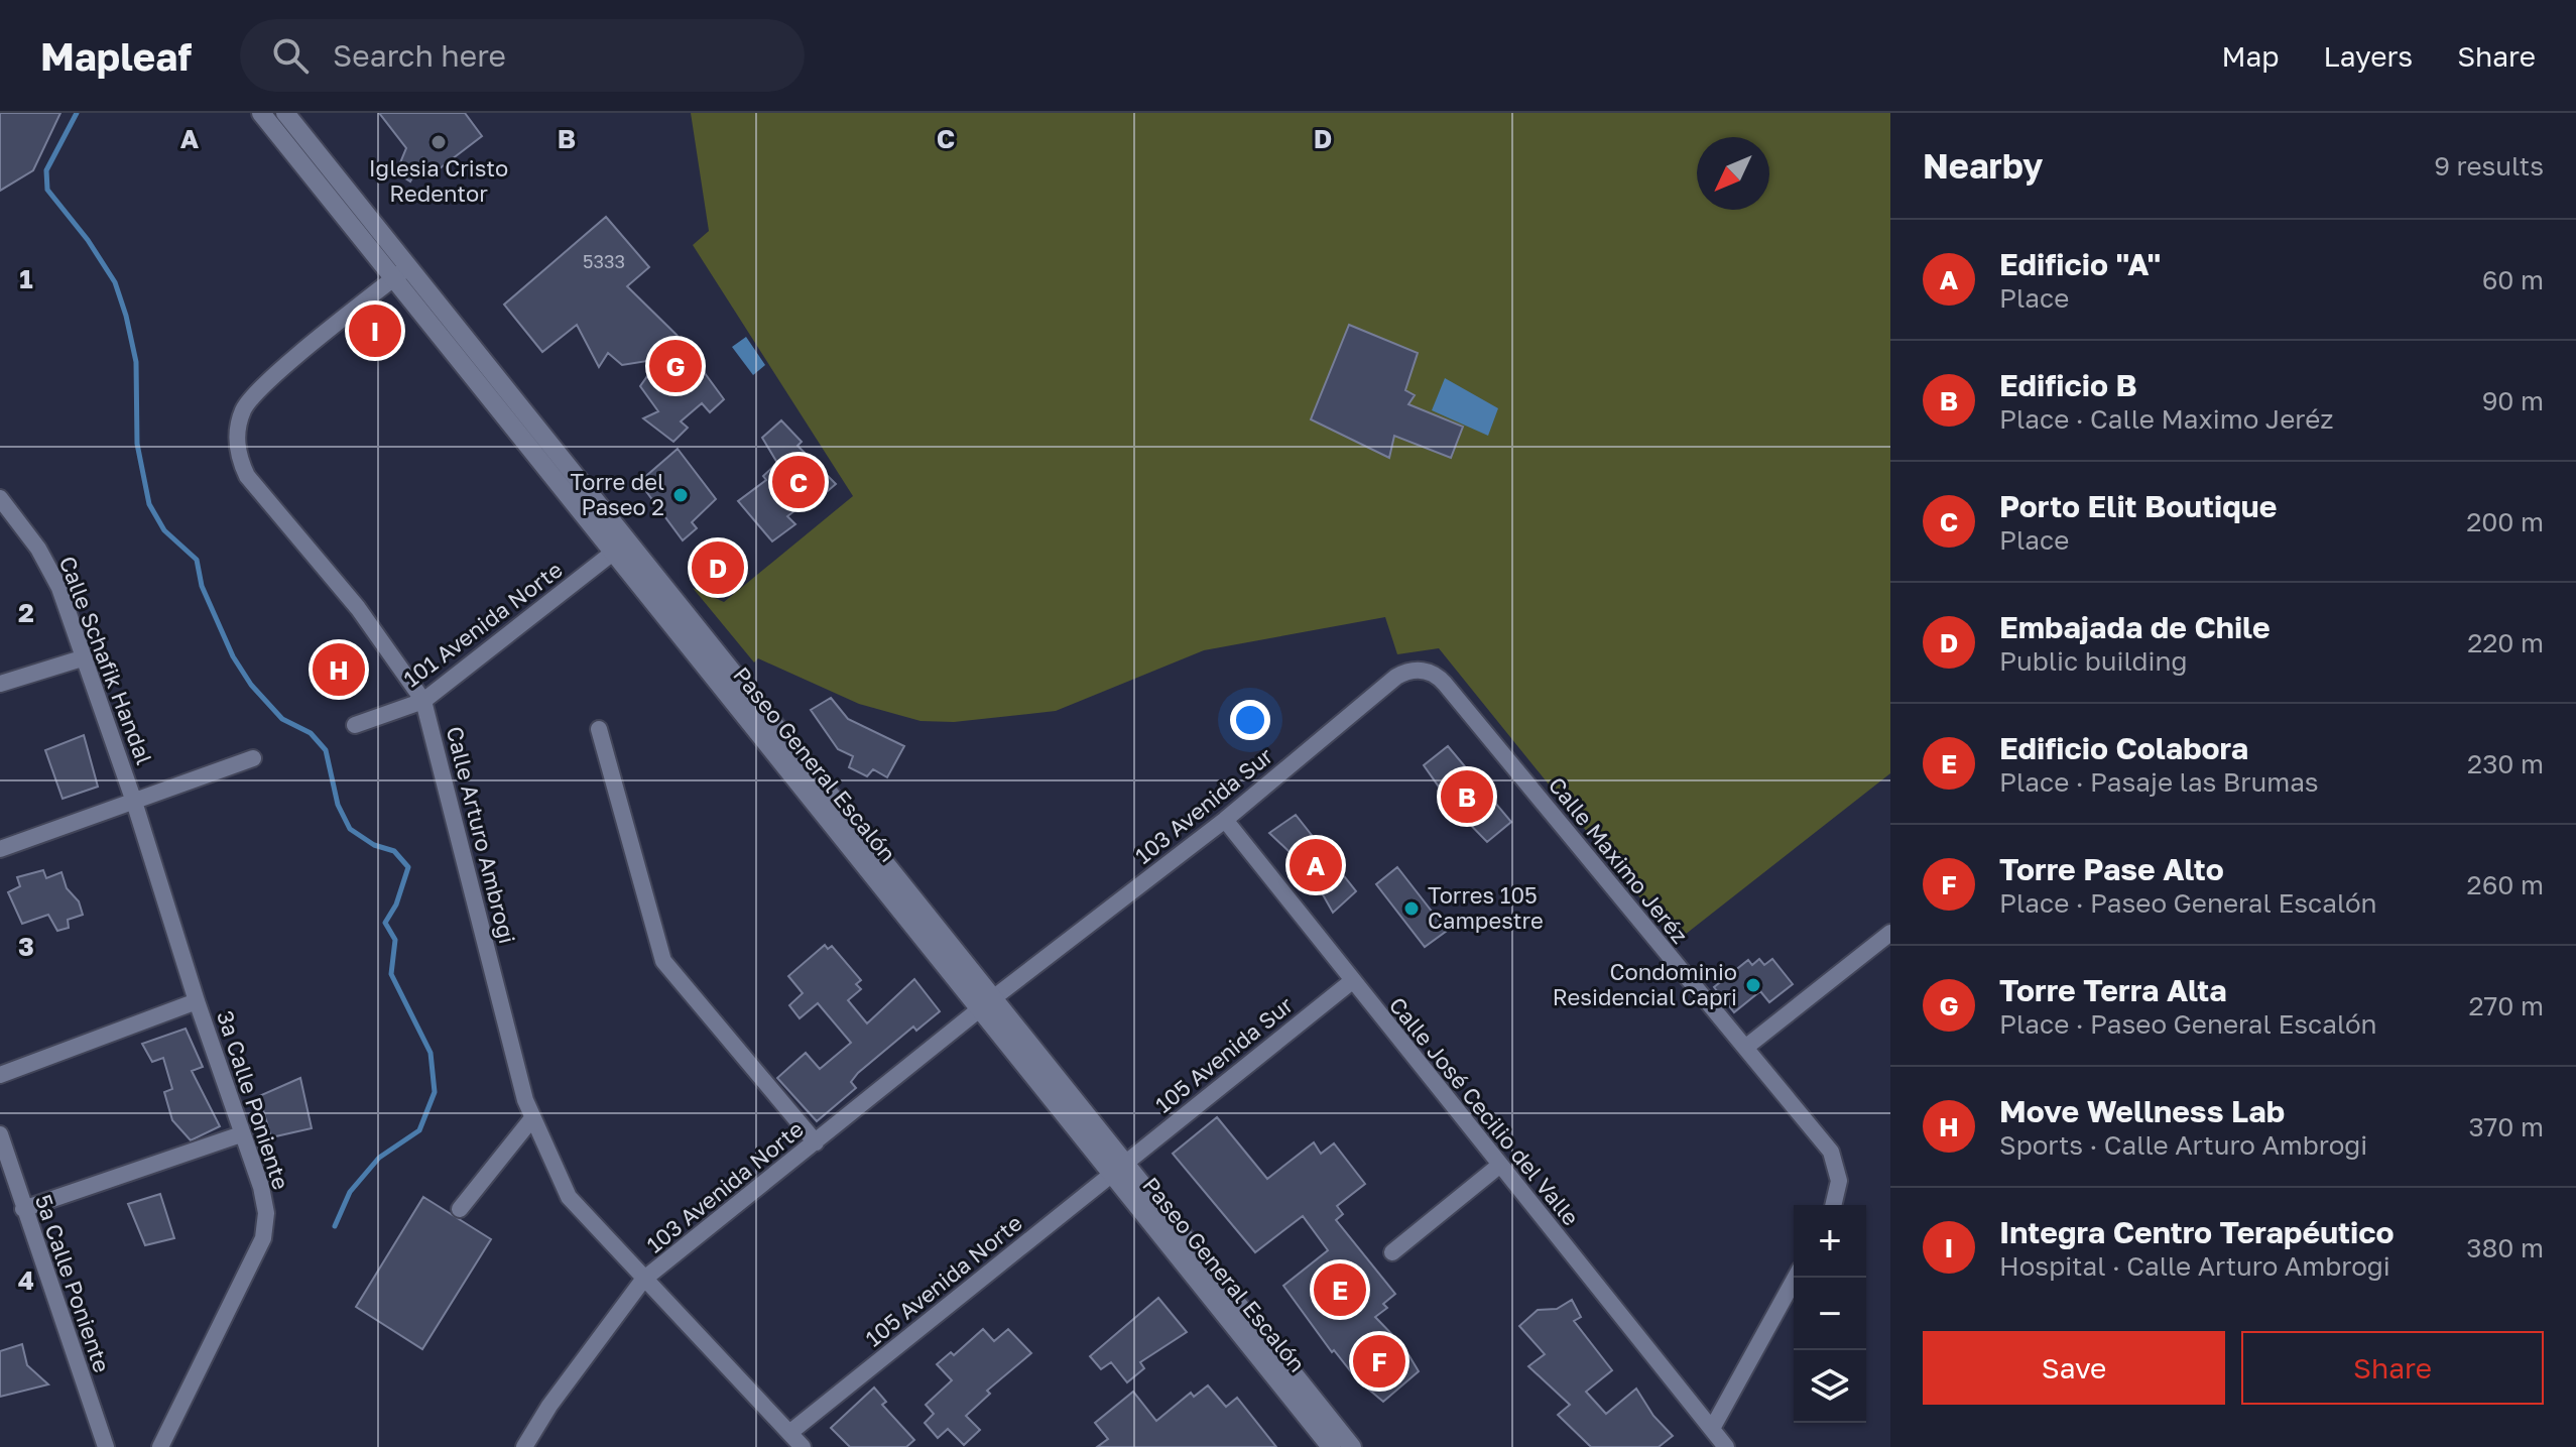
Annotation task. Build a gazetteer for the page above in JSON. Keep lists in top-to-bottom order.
{
  "streets": {
    "street": [
      "101 Avenida Norte",
      "Calle Schafik Handal",
      "Paseo General Escalón",
      "103 Avenida Sur",
      "Calle Arturo Ambrogi",
      "Calle Maximo Jeréz",
      "105 Avenida Sur",
      "3a Calle Poniente",
      "Calle José Cecilio del Valle",
      "103 Avenida Norte",
      "105 Avenida Norte",
      "5a Calle Poniente"
    ]
  },
  "crossings": [
    ["101 Avenida Norte", "Paseo General Escalón"],
    ["101 Avenida Norte", "Calle Arturo Ambrogi"],
    ["Calle Schafik Handal", "3a Calle Poniente"],
    ["Paseo General Escalón", "103 Avenida Sur"],
    ["Paseo General Escalón", "Calle Arturo Ambrogi"],
    ["Paseo General Escalón", "105 Avenida Sur"],
    ["Paseo General Escalón", "103 Avenida Norte"],
    ["Paseo General Escalón", "105 Avenida Norte"],
    ["103 Avenida Sur", "Calle Maximo Jeréz"],
    ["103 Avenida Sur", "Calle José Cecilio del Valle"],
    ["103 Avenida Sur", "103 Avenida Norte"],
    ["Calle Arturo Ambrogi", "103 Avenida Norte"],
    ["Calle Arturo Ambrogi", "105 Avenida Norte"],
    ["105 Avenida Sur", "Calle José Cecilio del Valle"],
    ["105 Avenida Sur", "105 Avenida Norte"]
  ],
  "places": [
    "Iglesia Cristo Redentor",
    "Torre del Paseo 2",
    "Torres 105 Campestre",
    "Condominio Residencial Capri"
  ],
  "house_numbers": ["5333"],
  "north": "bottom left",
  "page": {
    "header": "Mapleaf",
    "search": "Search here",
    "nav": ["Map", "Layers", "Share"],
    "heading": ["Nearby", "9 results"],
    "list": [
      {
        "mark": "A",
        "name": "Edificio \"A\"",
        "note": "Place",
        "value": "60 m"
      },
      {
        "mark": "B",
        "name": "Edificio B",
        "note": "Place · Calle Maximo Jeréz",
        "value": "90 m"
      },
      {
        "mark": "C",
        "name": "Porto Elit Boutique",
        "note": "Place",
        "value": "200 m"
      },
      {
        "mark": "D",
        "name": "Embajada de Chile",
        "note": "Public building",
        "value": "220 m"
      },
      {
        "mark": "E",
        "name": "Edificio Colabora",
        "note": "Place · Pasaje las Brumas",
        "value": "230 m"
      },
      {
        "mark": "F",
        "name": "Torre Pase Alto",
        "note": "Place · Paseo General Escalón",
        "value": "260 m"
      },
      {
        "mark": "G",
        "name": "Torre Terra Alta",
        "note": "Place · Paseo General Escalón",
        "value": "270 m"
      },
      {
        "mark": "H",
        "name": "Move Wellness Lab",
        "note": "Sports · Calle Arturo Ambrogi",
        "value": "370 m"
      },
      {
        "mark": "I",
        "name": "Integra Centro Terapéutico",
        "note": "Hospital · Calle Arturo Ambrogi",
        "value": "380 m"
      }
    ],
    "pins": [
      "I",
      "G",
      "C",
      "D",
      "H",
      "B",
      "A",
      "E",
      "F"
    ],
    "map_buttons": ["+", "−"],
    "buttons": ["Save", "Share"]
  },
  "grid": {
    "columns": [
      "A",
      "B",
      "C",
      "D"
    ],
    "rows": [
      "1",
      "2",
      "3",
      "4"
    ]
  }
}
